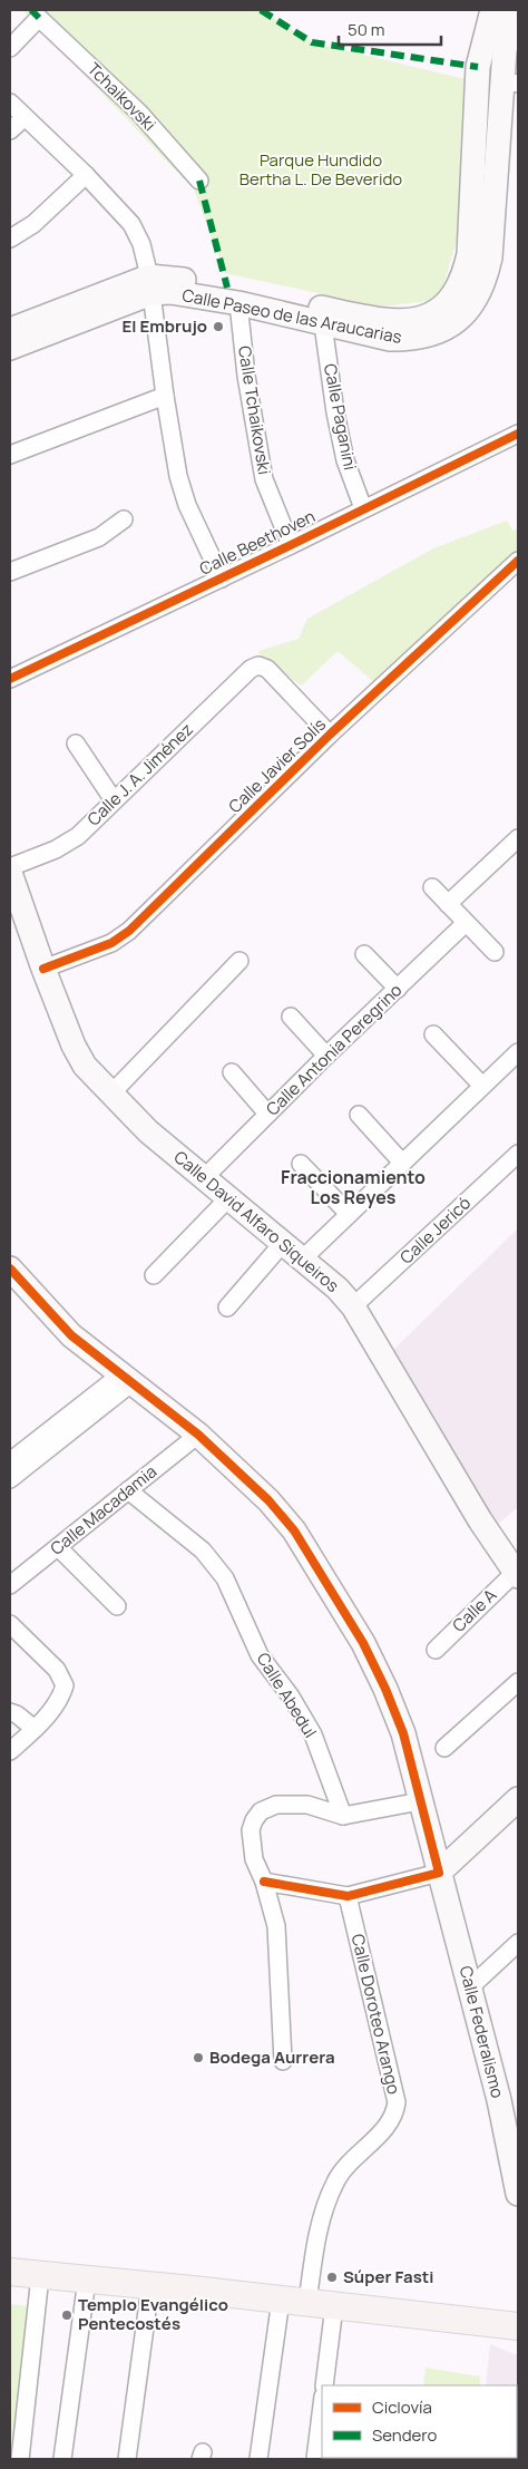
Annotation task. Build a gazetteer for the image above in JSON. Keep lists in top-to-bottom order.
{
  "streets": {
    "main road": ["Calle Paseo de las Araucarias", "Calle David Alfaro Siqueiros", "Calle Federalismo"],
    "street": [
      "Tchaikovski",
      "Calle Tchaikovski",
      "Calle Paganini",
      "Calle Beethoven",
      "Calle Javier Solís",
      "Calle J. A. Jiménez",
      "Calle Antonia Peregrino",
      "Calle Jericó",
      "Calle Macadamia",
      "Calle A",
      "Calle Abedul",
      "Calle Doroteo Arango"
    ]
  },
  "crossings": [
    ["Calle Paseo de las Araucarias", "Calle Tchaikovski"],
    ["Calle Paseo de las Araucarias", "Calle Paganini"],
    ["Calle Tchaikovski", "Calle Beethoven"],
    ["Calle Paganini", "Calle Beethoven"],
    ["Calle Javier Solís", "Calle J. A. Jiménez"],
    ["Calle Javier Solís", "Calle David Alfaro Siqueiros"],
    ["Calle Antonia Peregrino", "Calle David Alfaro Siqueiros"],
    ["Calle David Alfaro Siqueiros", "Calle Jericó"],
    ["Calle David Alfaro Siqueiros", "Calle A"],
    ["Calle Macadamia", "Calle Abedul"],
    ["Calle Macadamia", "Calle Federalismo"]
  ],
  "districts": ["Fraccionamiento Los Reyes"],
  "parks": ["Parque Hundido Bertha L. De Beverido"],
  "places": [
    "El Embrujo",
    "Bodega Aurrera",
    "Súper Fasti",
    "Templo Evangélico Pentecostés"
  ],
  "legend": ["Ciclovía", "Sendero"],
  "scale_bar": "50 m"
}
